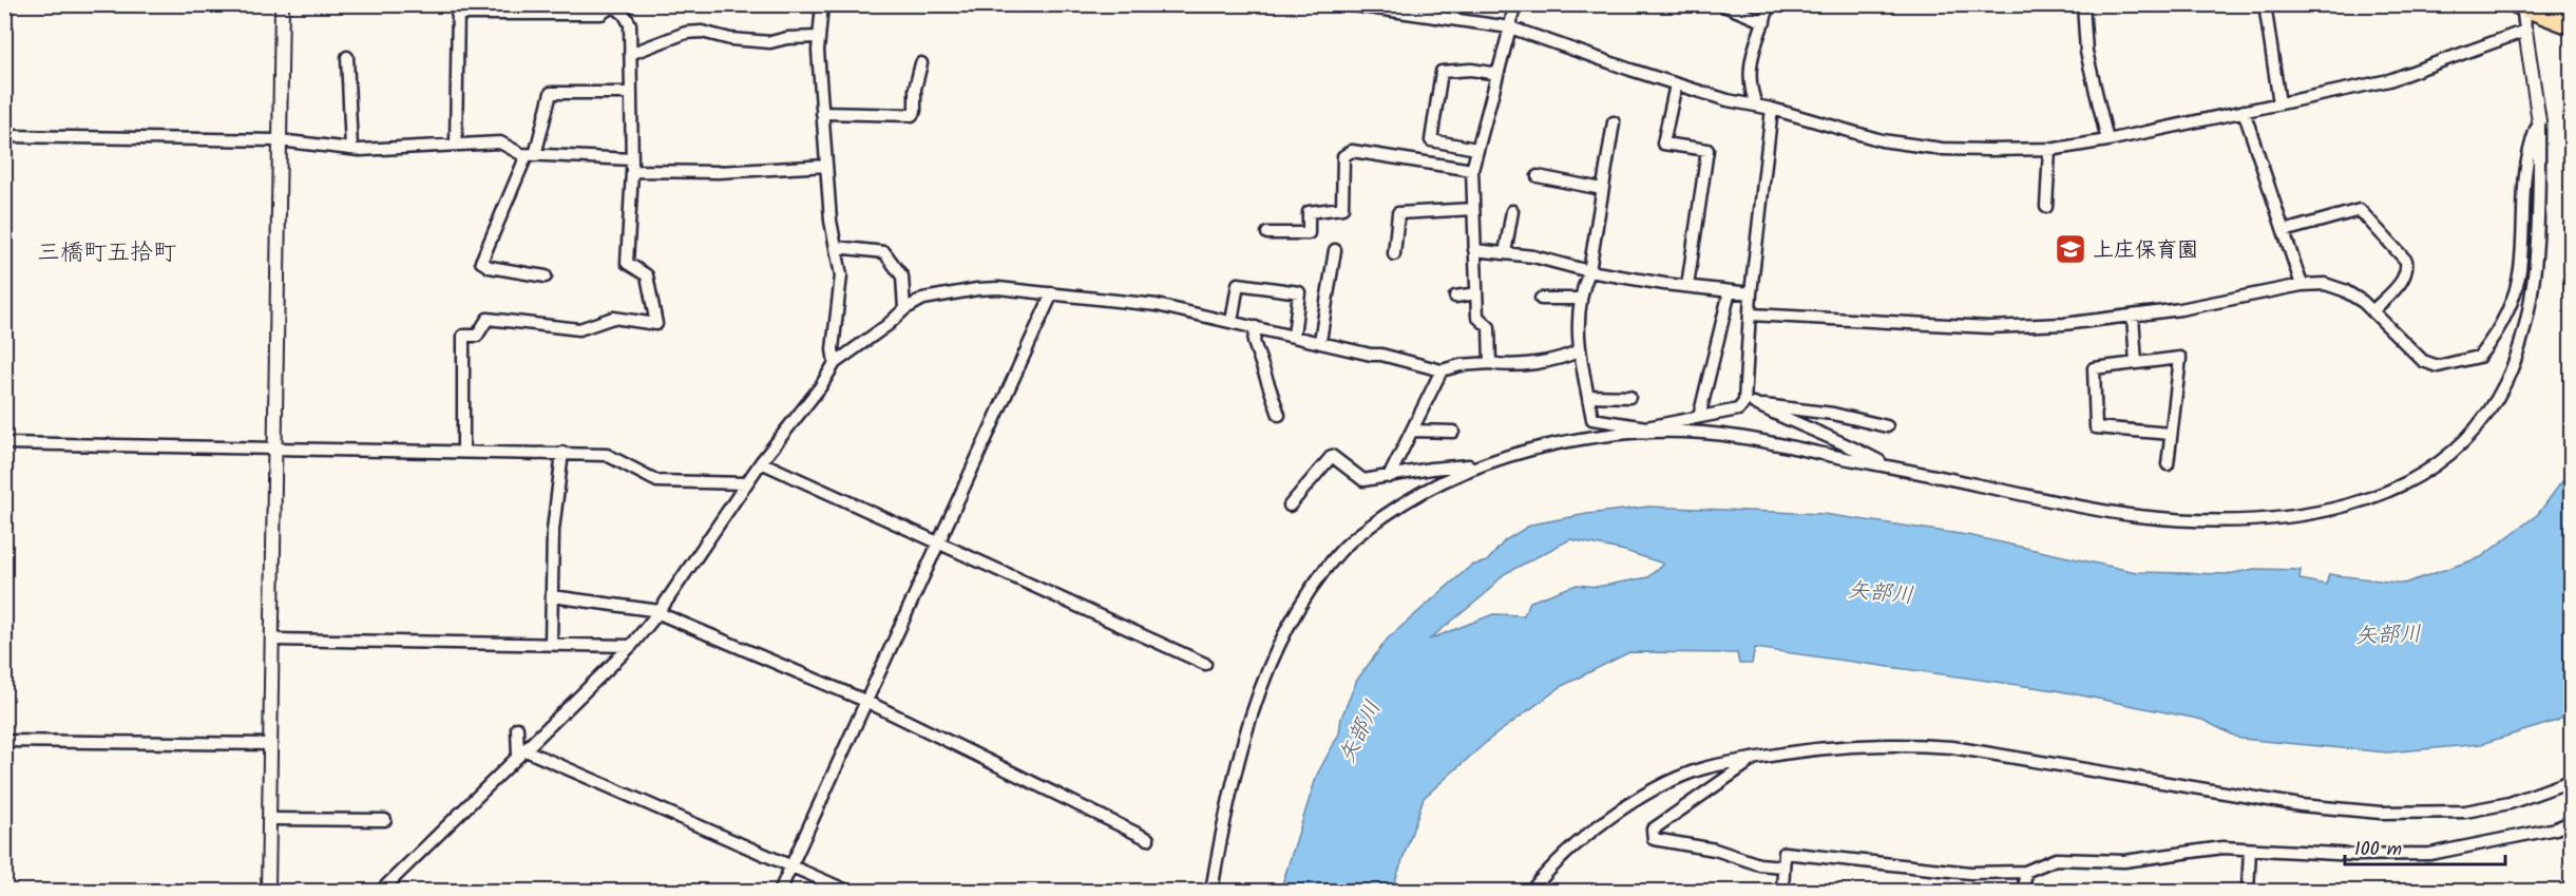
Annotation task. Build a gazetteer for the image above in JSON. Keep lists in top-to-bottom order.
{
  "districts": ["三橋町五拾町"],
  "water": ["矢部川"],
  "places": {
    "school or university": ["上庄保育園"]
  },
  "scale_bar": "100 m"
}
